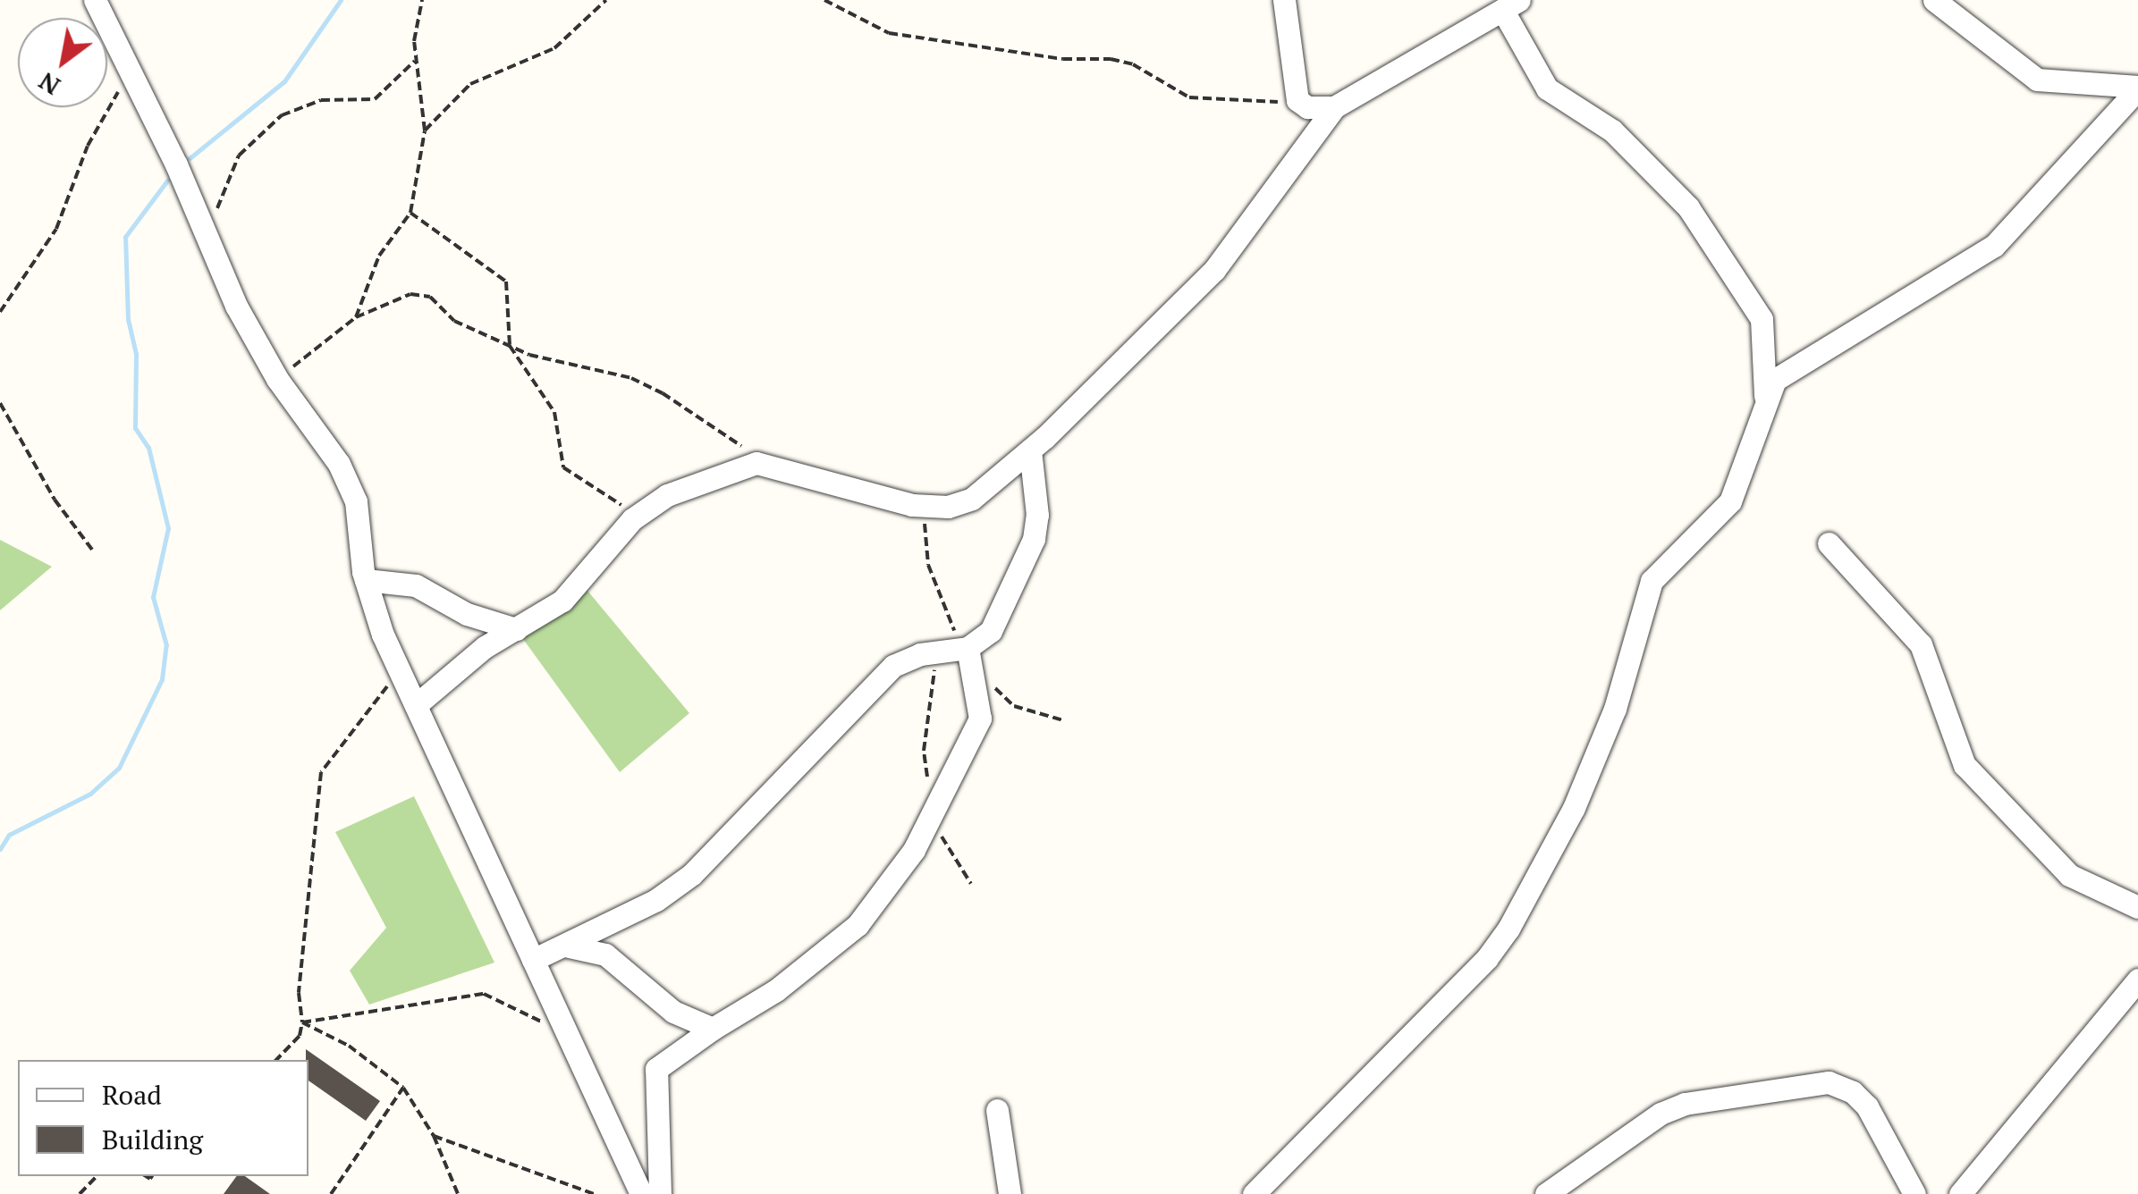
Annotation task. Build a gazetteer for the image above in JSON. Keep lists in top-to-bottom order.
{
  "legend": ["Road", "Building"],
  "north": "bottom left"
}
